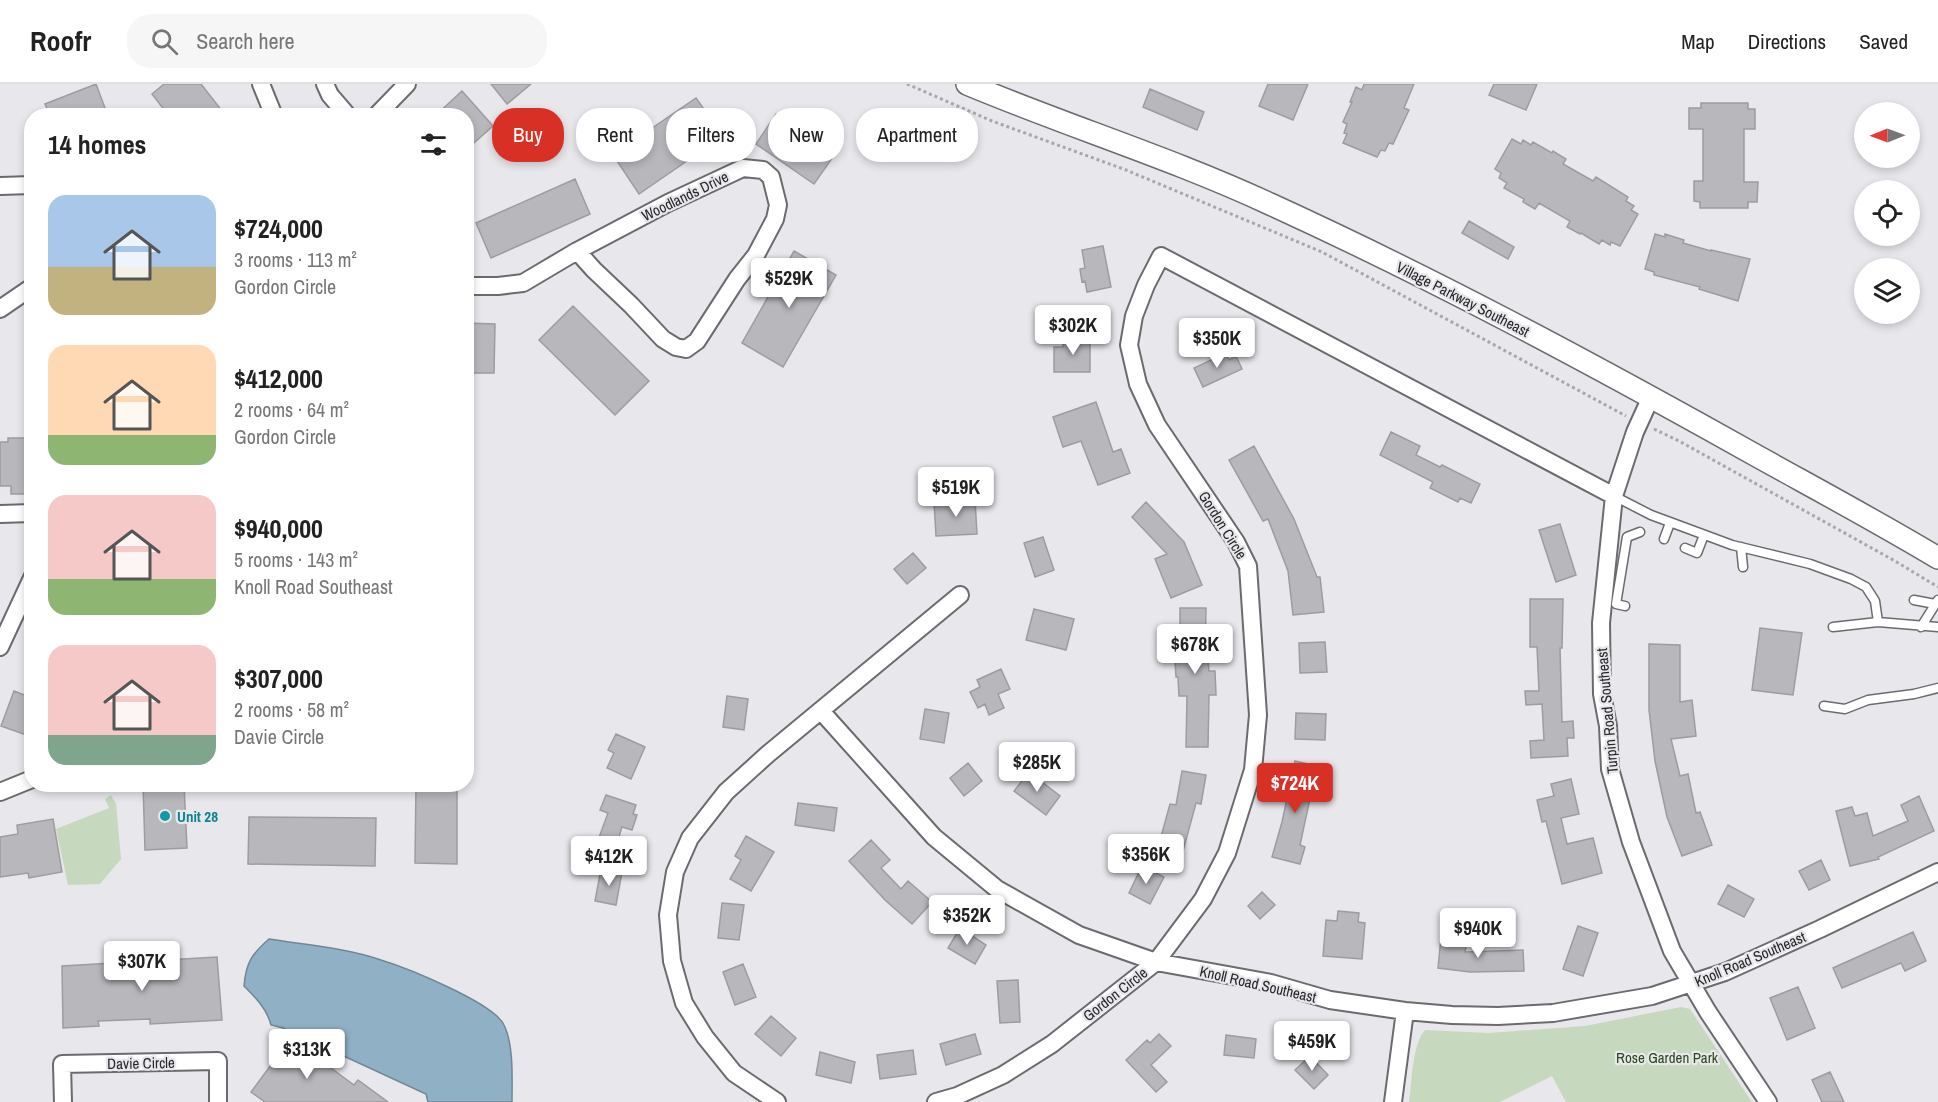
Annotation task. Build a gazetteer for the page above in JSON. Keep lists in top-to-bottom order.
{
  "streets": {
    "street": [
      "Woodlands Drive",
      "Village Parkway Southeast",
      "Gordon Circle",
      "Turpin Road Southeast",
      "Knoll Road Southeast",
      "Davie Circle"
    ]
  },
  "crossings": [
    ["Village Parkway Southeast", "Turpin Road Southeast"],
    ["Gordon Circle", "Turpin Road Southeast"],
    ["Gordon Circle", "Knoll Road Southeast"],
    ["Turpin Road Southeast", "Knoll Road Southeast"]
  ],
  "parks": ["Rose Garden Park"],
  "places": ["Unit 28"],
  "north": "left",
  "page": {
    "header": "Roofr",
    "search": "Search here",
    "nav": ["Map", "Directions", "Saved"],
    "chip": [
      "Buy",
      "Rent",
      "Filters",
      "New",
      "Apartment"
    ],
    "heading": "14 homes",
    "list": [
      {
        "name": "$724,000",
        "note": "3 rooms · 113 m² · Gordon Circle"
      },
      {
        "name": "$412,000",
        "note": "2 rooms · 64 m² · Gordon Circle"
      },
      {
        "name": "$940,000",
        "note": "5 rooms · 143 m² · Knoll Road Southeast"
      },
      {
        "name": "$307,000",
        "note": "2 rooms · 58 m² · Davie Circle"
      }
    ],
    "price": [
      "$529K",
      "$302K",
      "$350K",
      "$519K",
      "$678K",
      "$285K",
      "$724K",
      "$356K",
      "$412K",
      "$352K",
      "$940K",
      "$307K",
      "$459K",
      "$313K"
    ]
  }
}
